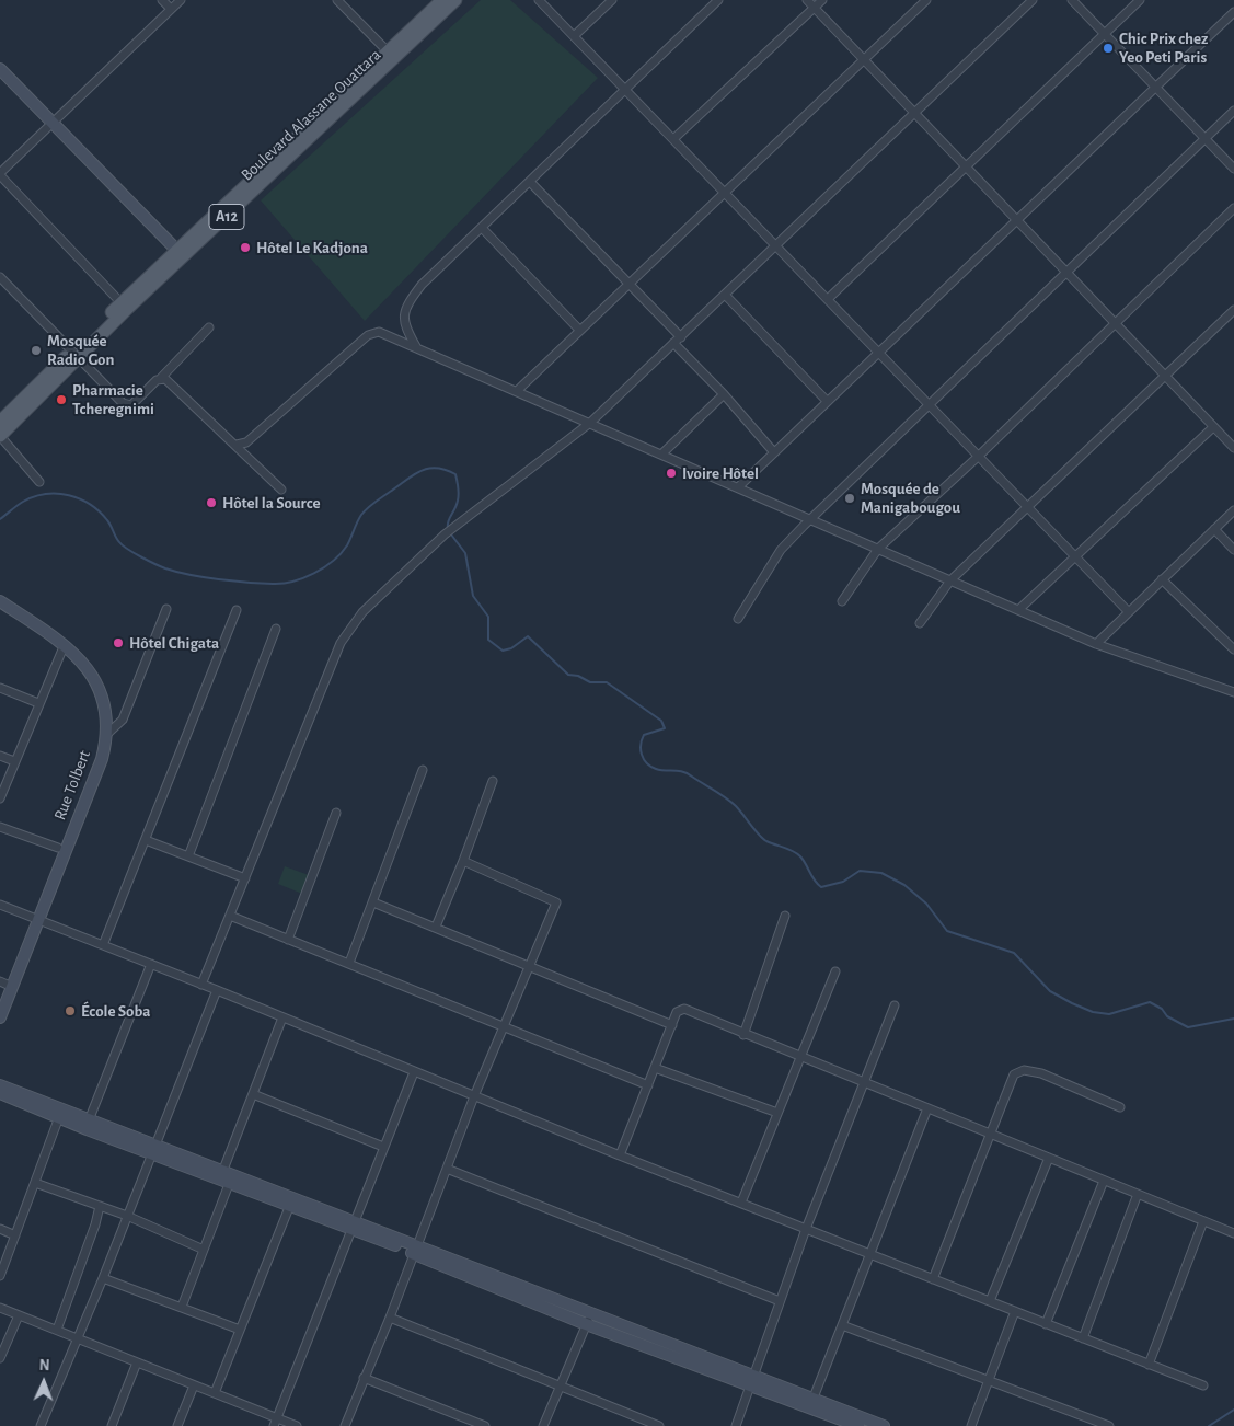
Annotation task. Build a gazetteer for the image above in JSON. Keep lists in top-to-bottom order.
{
  "streets": {
    "main road": ["Boulevard Alassane Ouattara", "A12"],
    "street": ["Rue Tolbert"]
  },
  "places": [
    "Chic Prix chez Yeo Peti Paris",
    "Hôtel Le Kadjona",
    "Mosquée Radio Gon",
    "Pharmacie Tcheregnimi",
    "Ivoire Hôtel",
    "Mosquée de Manigabougou",
    "Hôtel la Source",
    "Hôtel Chigata",
    "École Soba"
  ],
  "north": "top"
}
